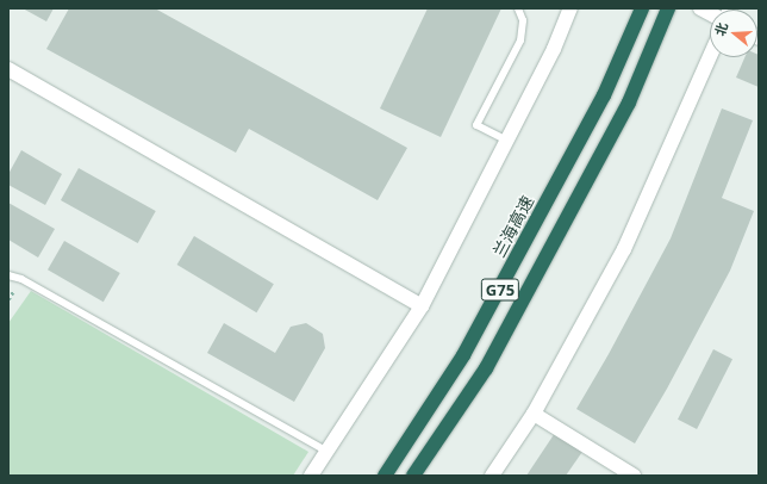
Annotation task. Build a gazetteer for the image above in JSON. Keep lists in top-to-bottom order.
{
  "streets": {
    "highway": ["兰海高速", "G75"]
  },
  "north": "left"
}
